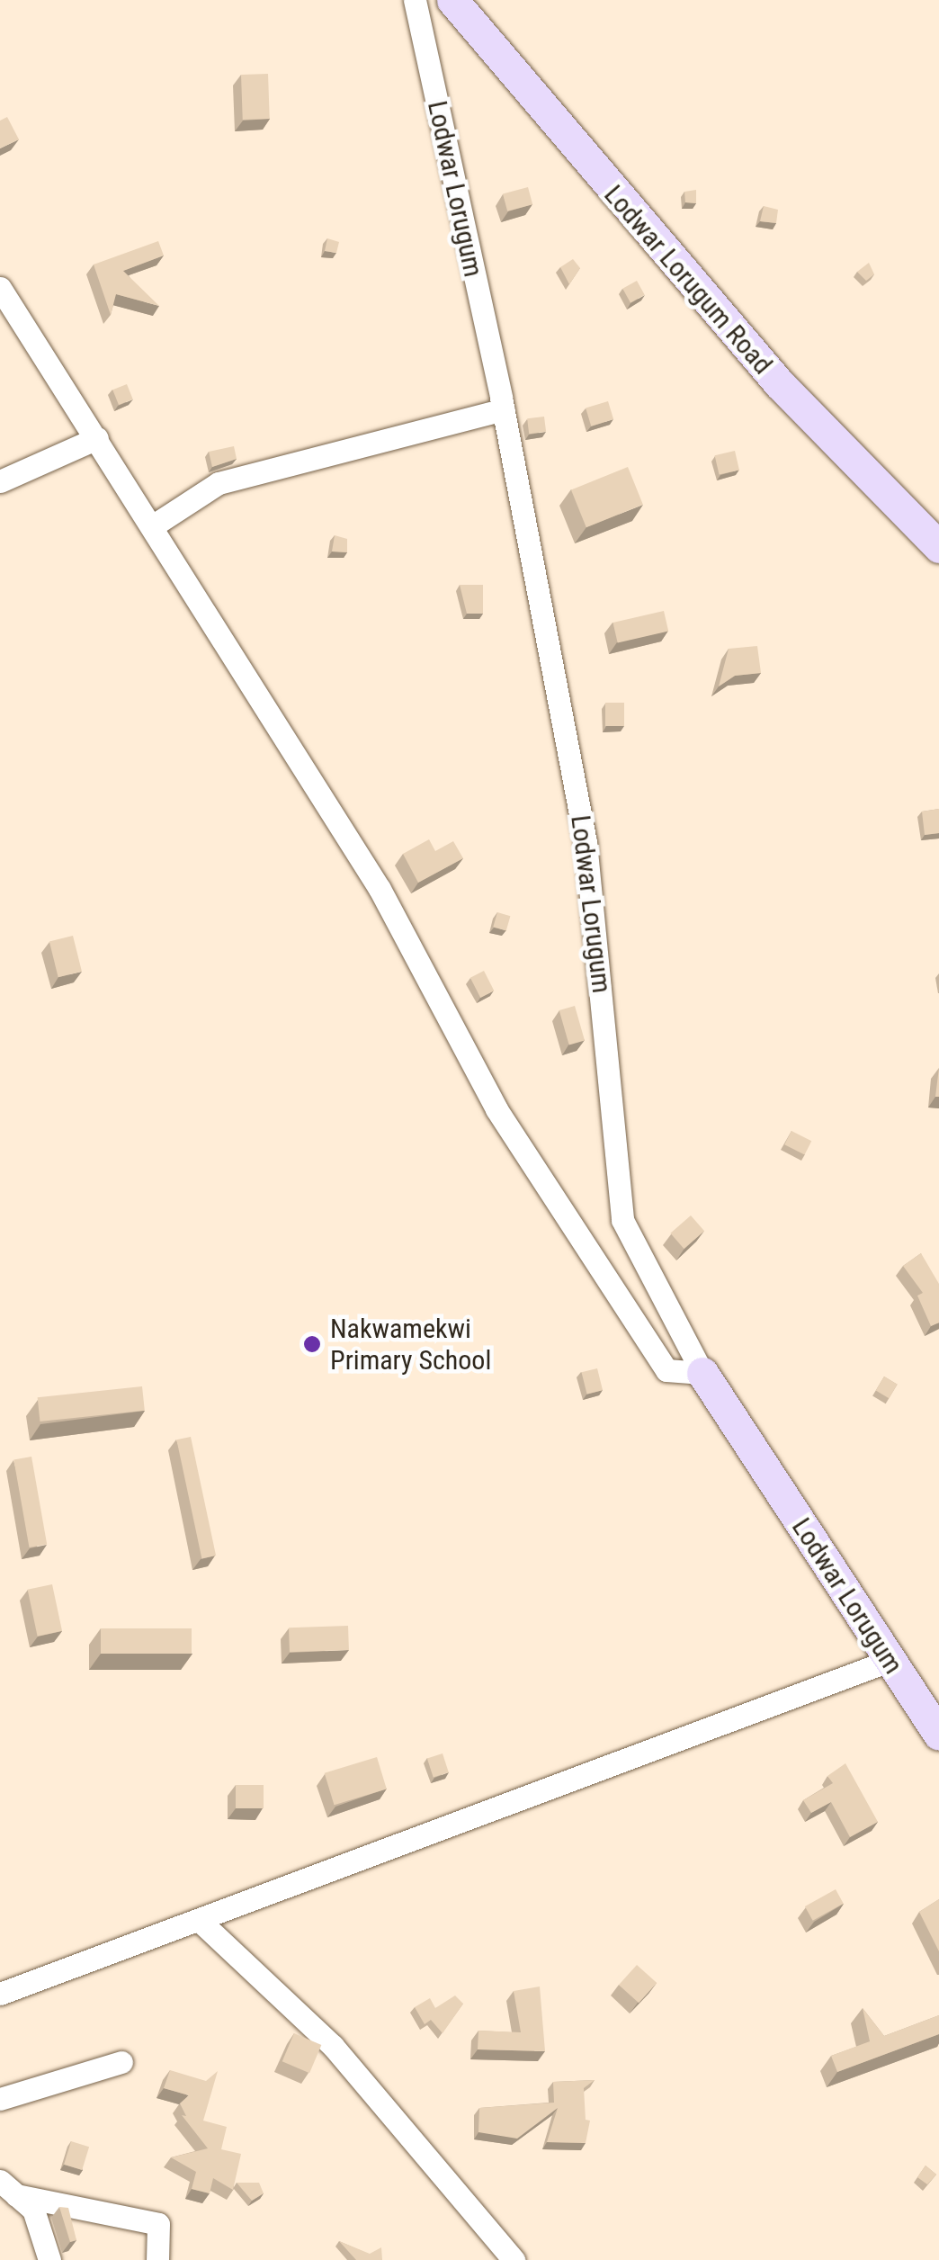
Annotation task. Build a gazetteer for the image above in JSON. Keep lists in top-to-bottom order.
{
  "streets": {
    "main road": ["Lodwar Lorugum", "Lodwar Lorugum Road"]
  },
  "places": ["Nakwamekwi Primary School"]
}
